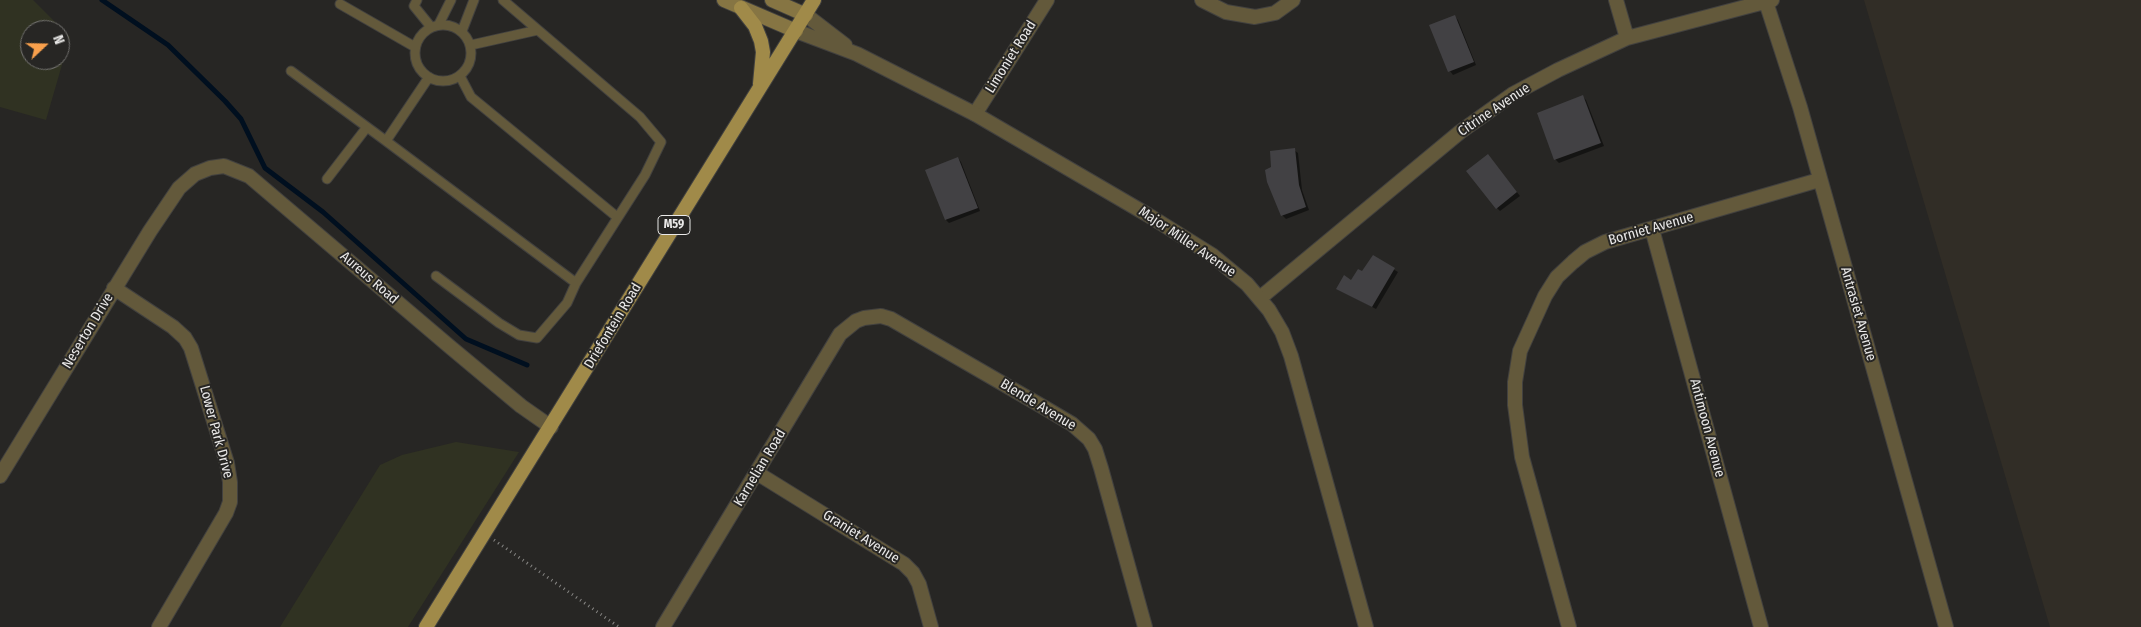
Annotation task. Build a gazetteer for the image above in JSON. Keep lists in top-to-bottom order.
{
  "streets": {
    "main road": ["M59", "Driefontein Road"],
    "street": [
      "Limoniet Road",
      "Citrine Avenue",
      "Borniet Avenue",
      "Major Miller Avenue",
      "Aureus Road",
      "Antrasiet Avenue",
      "Neserton Drive",
      "Blende Avenue",
      "Antimoon Avenue",
      "Lower Park Drive",
      "Karnelian Road",
      "Graniet Avenue"
    ]
  },
  "crossings": [
    ["Limoniet Road", "Major Miller Avenue"],
    ["Citrine Avenue", "Major Miller Avenue"],
    ["Citrine Avenue", "Antrasiet Avenue"],
    ["M59", "Major Miller Avenue"],
    ["M59", "Driefontein Road"],
    ["Borniet Avenue", "Antrasiet Avenue"],
    ["Borniet Avenue", "Antimoon Avenue"],
    ["Major Miller Avenue", "Driefontein Road"],
    ["Aureus Road", "Driefontein Road"],
    ["Aureus Road", "Neserton Drive"],
    ["Neserton Drive", "Lower Park Drive"],
    ["Blende Avenue", "Karnelian Road"],
    ["Karnelian Road", "Graniet Avenue"]
  ],
  "north": "right"
}
